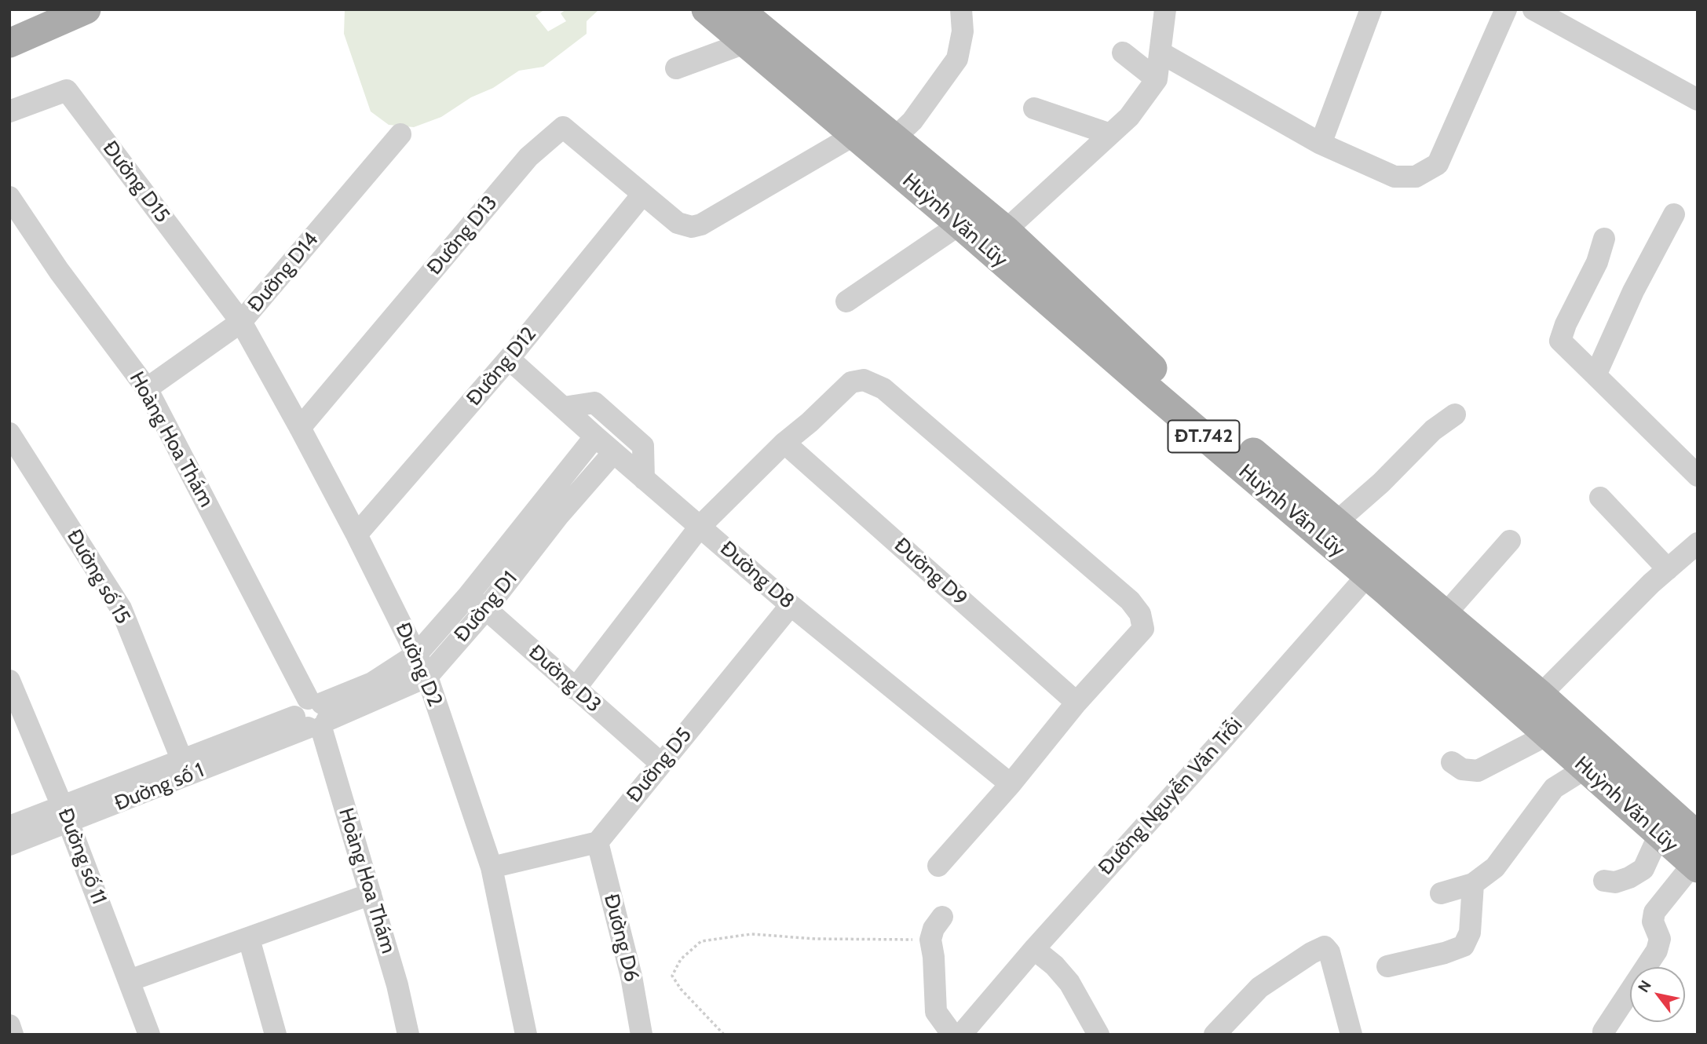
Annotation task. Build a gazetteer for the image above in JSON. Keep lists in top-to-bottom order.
{
  "streets": {
    "main road": ["Huỳnh Văn Lũy", "ĐT.742"],
    "street": [
      "Đường D15",
      "Đường D13",
      "Đường D14",
      "Đường D12",
      "Hoàng Hoa Thám",
      "Đường D9",
      "Đường D8",
      "Đường số 15",
      "Đường D1",
      "Đường D2",
      "Đường D3",
      "Đường D5",
      "Đường số 1",
      "Đường Nguyễn Văn Trỗi",
      "Đường số 11",
      "Đường D6"
    ]
  },
  "crossings": [
    ["Đường D15", "Đường D14"],
    ["Đường D15", "Đường D2"],
    ["Huỳnh Văn Lũy", "Đường Nguyễn Văn Trỗi"],
    ["Đường D13", "Đường D12"],
    ["Đường D13", "Đường D2"],
    ["Đường D14", "Hoàng Hoa Thám"],
    ["Đường D14", "Đường D2"],
    ["Đường D12", "Đường D8"],
    ["Đường D12", "Đường D2"],
    ["Hoàng Hoa Thám", "Đường D1"],
    ["Hoàng Hoa Thám", "Đường số 1"],
    ["Đường D8", "Đường D1"],
    ["Đường D8", "Đường D5"],
    ["Đường số 15", "Đường số 1"],
    ["Đường D1", "Đường D2"],
    ["Đường D1", "Đường D3"],
    ["Đường D1", "Đường số 1"],
    ["Đường D3", "Đường D5"],
    ["Đường D5", "Đường D6"],
    ["Đường số 1", "Đường số 11"]
  ],
  "north": "top left"
}
